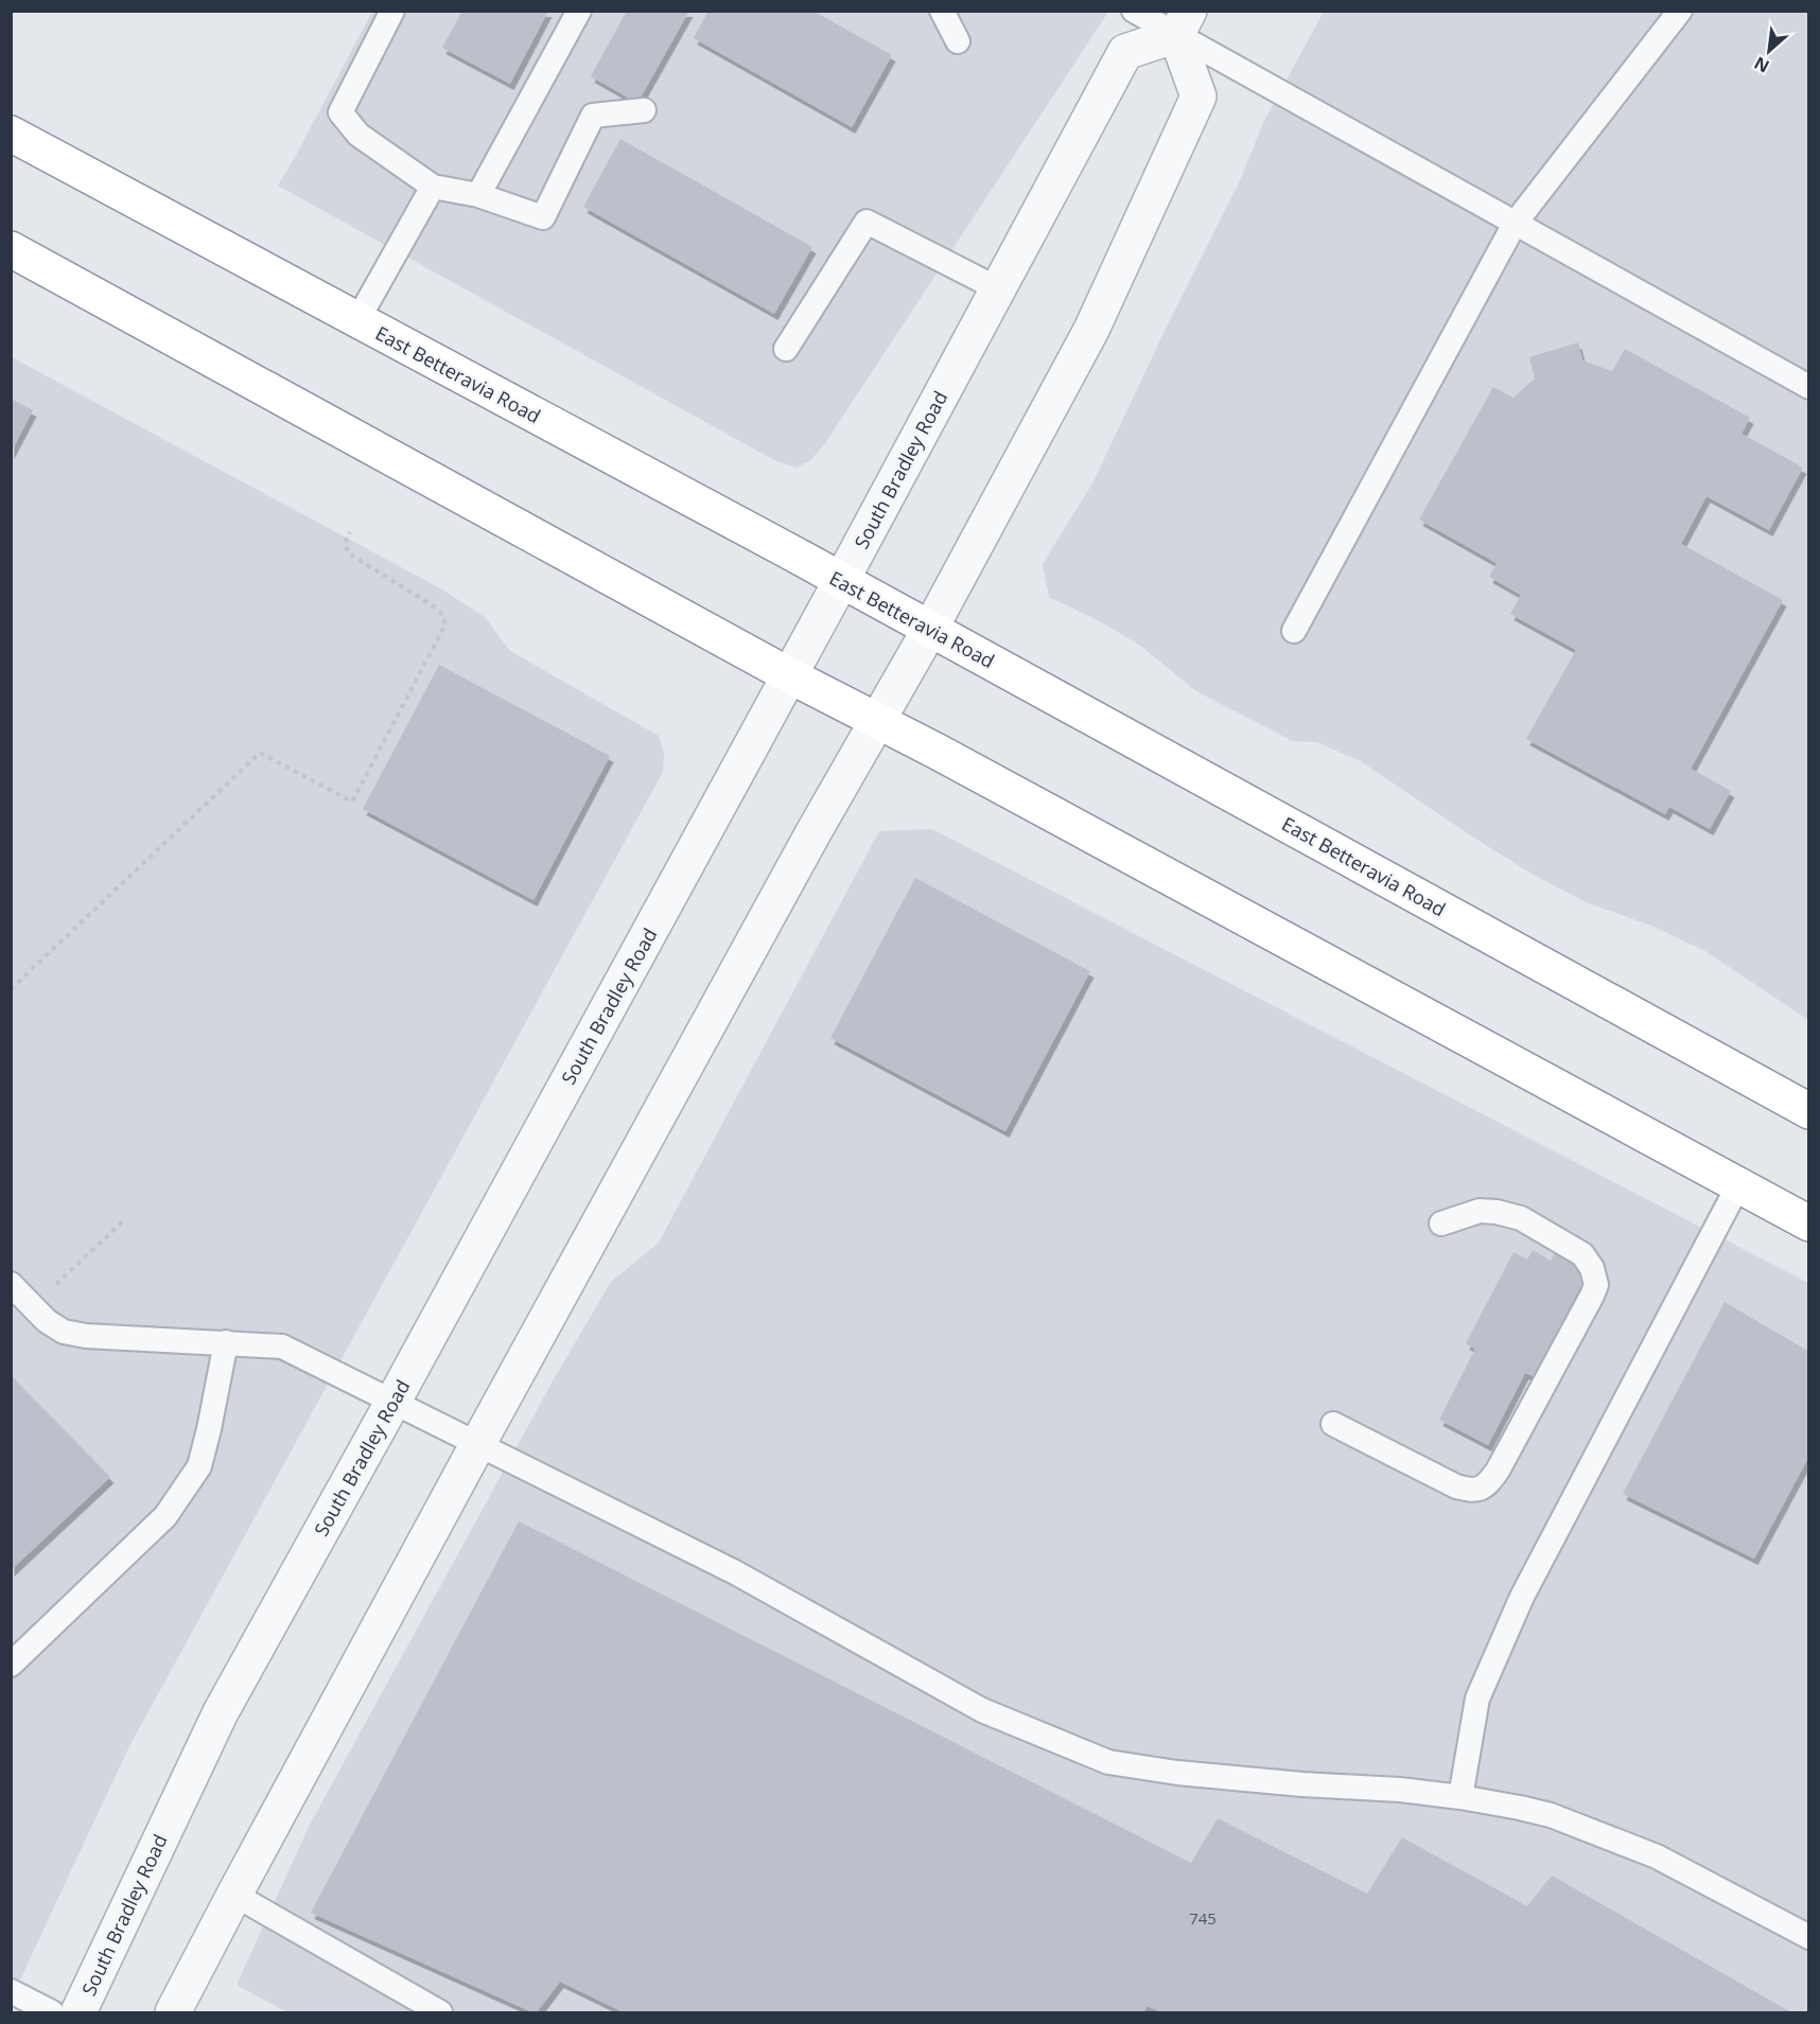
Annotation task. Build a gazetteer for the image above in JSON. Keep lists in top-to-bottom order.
{
  "streets": {
    "highway": ["East Betteravia Road"],
    "street": ["South Bradley Road"]
  },
  "crossings": [
    ["East Betteravia Road", "South Bradley Road"]
  ],
  "house_numbers": ["745"],
  "north": "bottom left"
}
